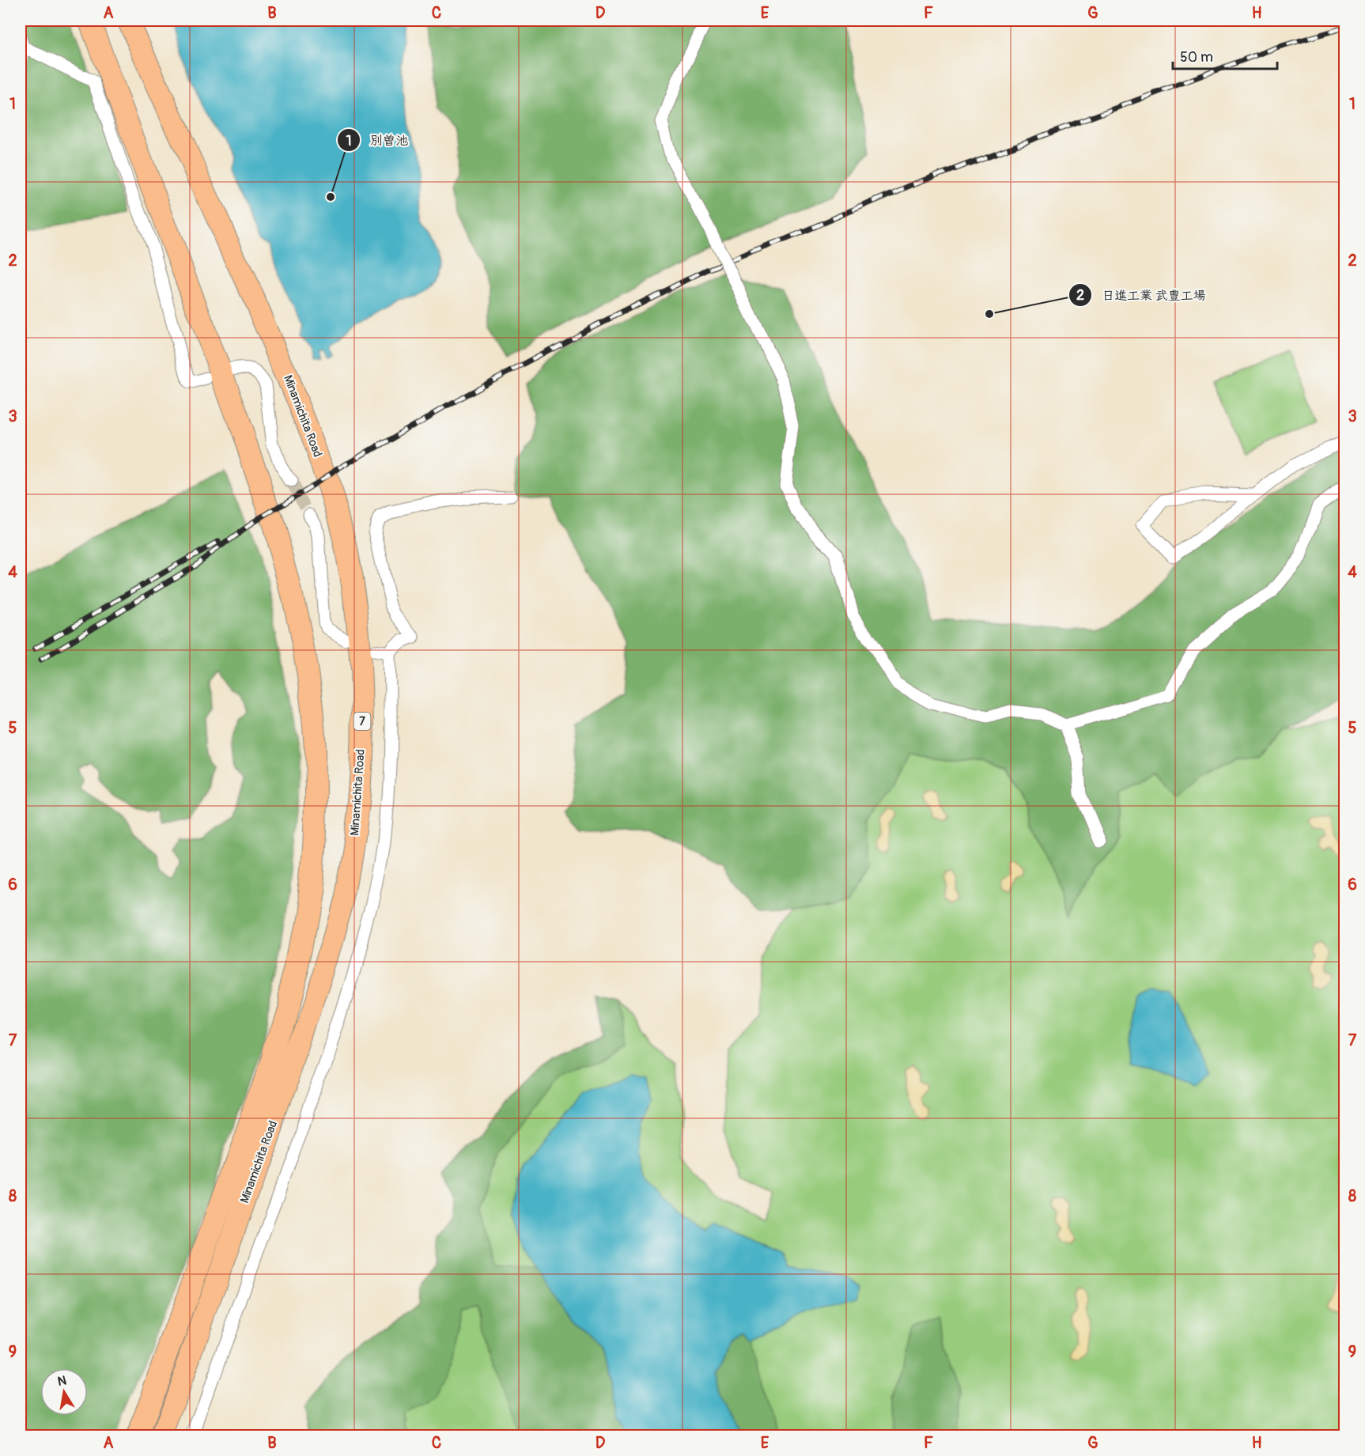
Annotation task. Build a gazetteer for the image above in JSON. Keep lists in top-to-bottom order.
{
  "streets": {
    "highway": ["Minamichita Road", "7"]
  },
  "places": ["別曽池", "日進工業 武豊工場"],
  "scale_bar": "50 m",
  "north": "top",
  "grid": {
    "columns": [
      "A",
      "B",
      "C",
      "D",
      "E",
      "F",
      "G",
      "H"
    ],
    "rows": [
      "1",
      "2",
      "3",
      "4",
      "5",
      "6",
      "7",
      "8",
      "9"
    ]
  }
}
